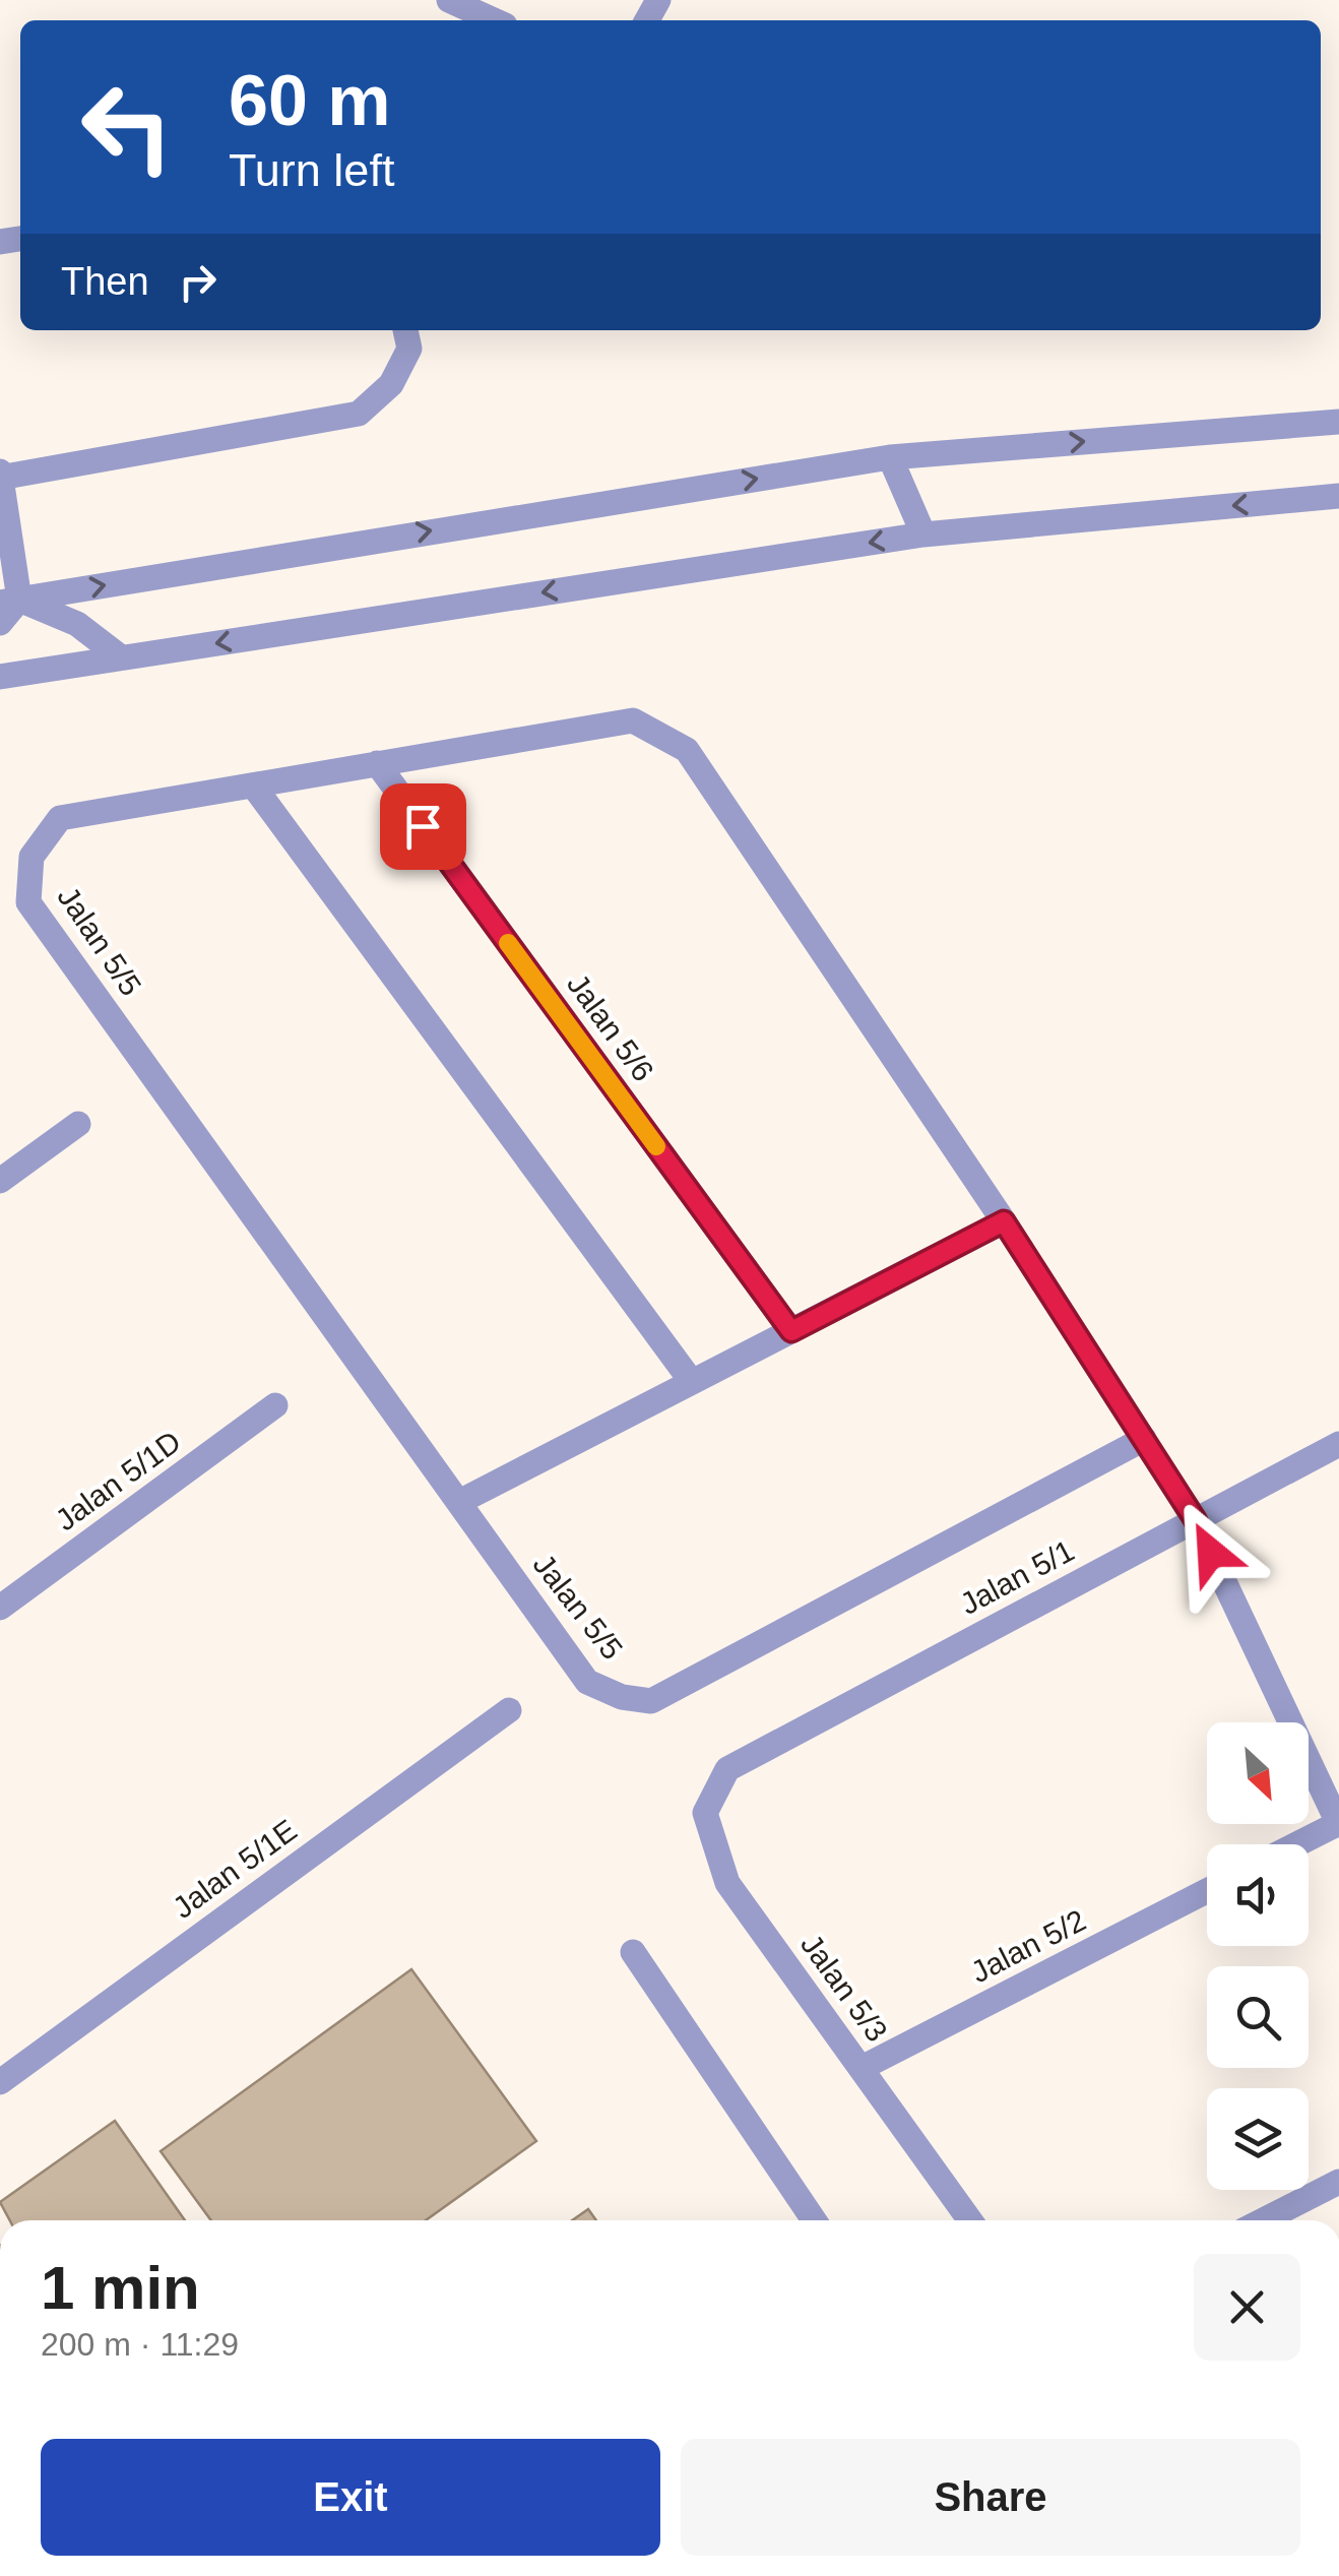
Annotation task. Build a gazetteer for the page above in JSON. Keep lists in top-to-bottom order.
{
  "streets": {
    "street": [
      "Jalan 5/5",
      "Jalan 5/6",
      "Jalan 5/1D",
      "Jalan 5/1",
      "Jalan 5/1E",
      "Jalan 5/2",
      "Jalan 5/3"
    ]
  },
  "crossings": [
    ["Jalan 5/5", "Jalan 5/6"],
    ["Jalan 5/5", "Jalan 5/1"],
    ["Jalan 5/1", "Jalan 5/3"],
    ["Jalan 5/2", "Jalan 5/3"]
  ],
  "north": "bottom right",
  "page": {
    "turn": ["60 m", "Turn left"],
    "then": "Then",
    "heading": ["1 min", "200 m · 11:29"],
    "buttons": ["Exit", "Share"]
  }
}
